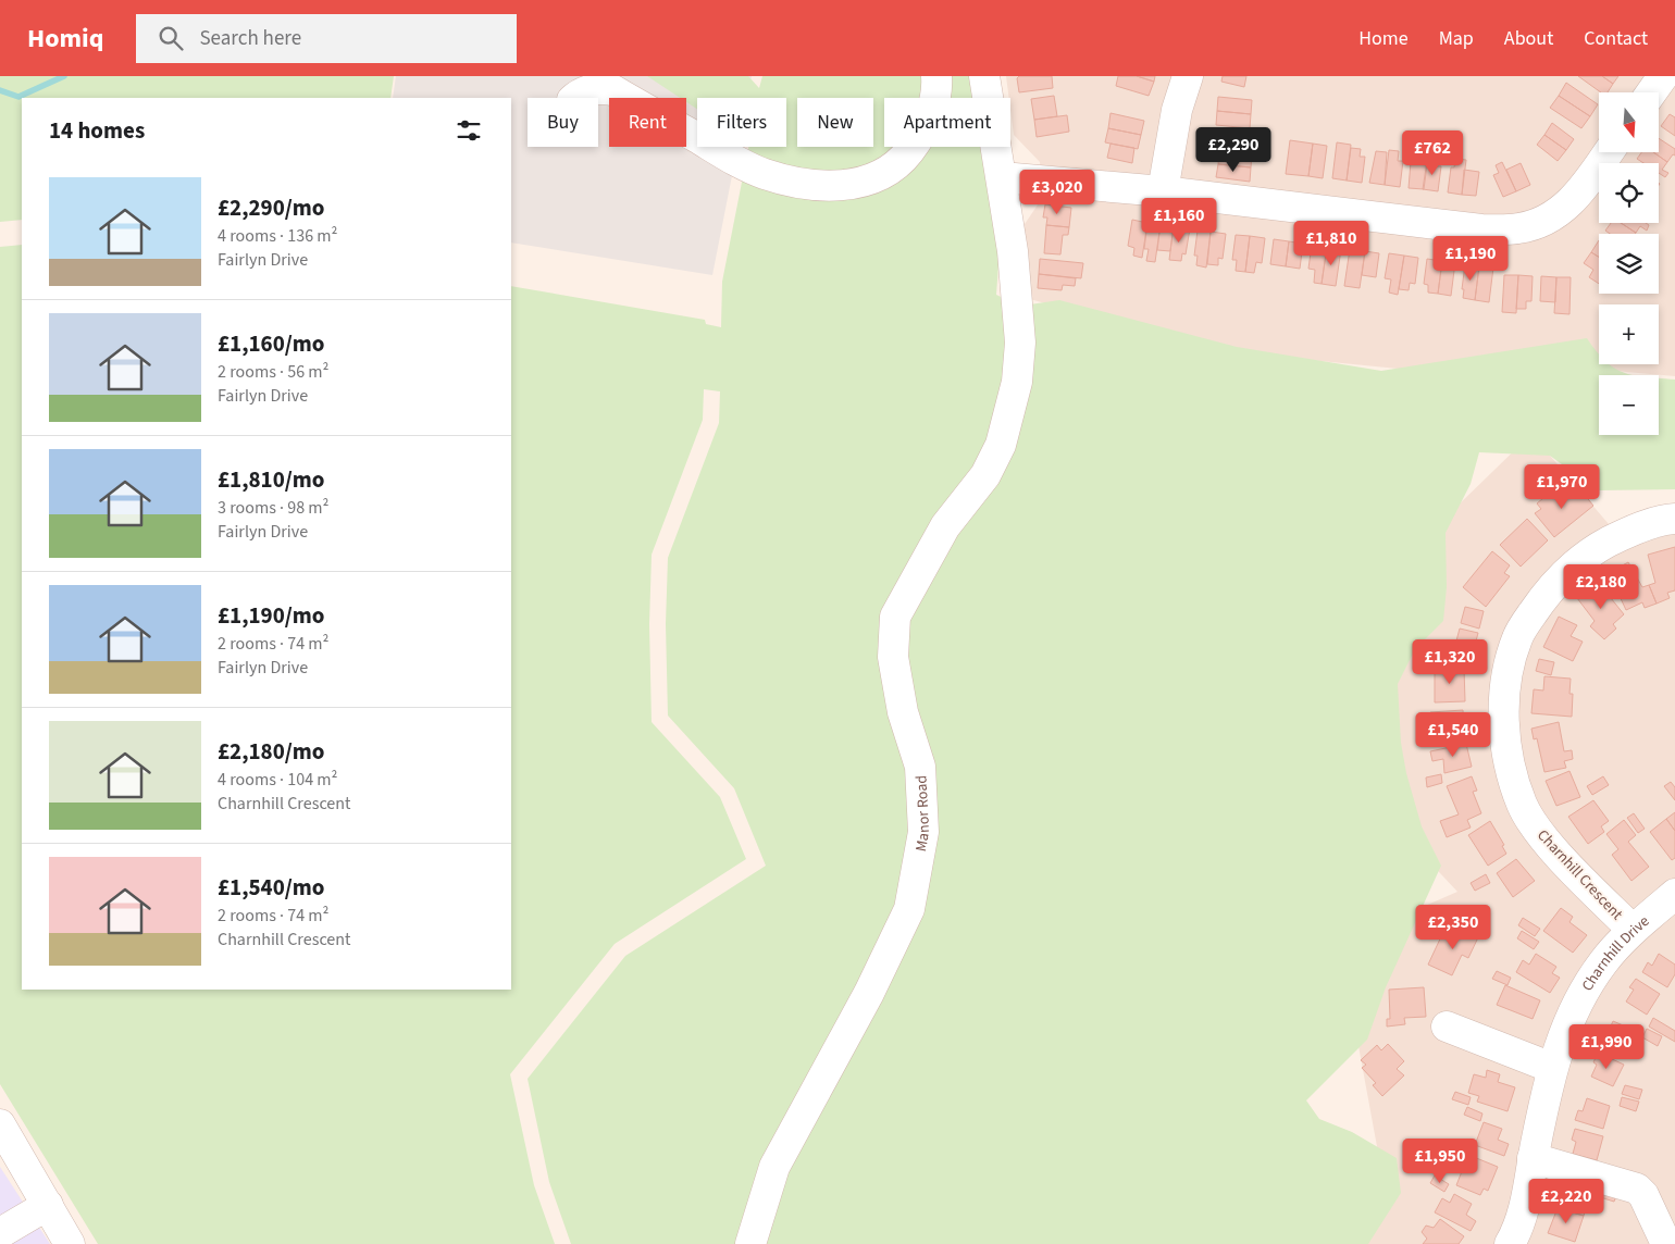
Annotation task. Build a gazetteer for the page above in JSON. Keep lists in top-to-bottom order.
{
  "streets": {
    "street": ["Manor Road", "Charnhill Crescent", "Charnhill Drive"]
  },
  "crossings": [
    ["Charnhill Crescent", "Charnhill Drive"]
  ],
  "north": "bottom",
  "page": {
    "header": "Homiq",
    "search": "Search here",
    "nav": [
      "Home",
      "Map",
      "About",
      "Contact"
    ],
    "map_buttons": ["+", "−"],
    "chip": [
      "Buy",
      "Rent",
      "Filters",
      "New",
      "Apartment"
    ],
    "heading": "14 homes",
    "price": [
      "£2,290",
      "£762",
      "£3,020",
      "£1,160",
      "£1,810",
      "£1,190",
      "£1,970",
      "£2,180",
      "£1,320",
      "£1,540",
      "£2,350",
      "£1,990",
      "£1,950",
      "£2,220"
    ],
    "list": [
      {
        "name": "£2,290/mo",
        "note": "4 rooms · 136 m² · Fairlyn Drive"
      },
      {
        "name": "£1,160/mo",
        "note": "2 rooms · 56 m² · Fairlyn Drive"
      },
      {
        "name": "£1,810/mo",
        "note": "3 rooms · 98 m² · Fairlyn Drive"
      },
      {
        "name": "£1,190/mo",
        "note": "2 rooms · 74 m² · Fairlyn Drive"
      },
      {
        "name": "£2,180/mo",
        "note": "4 rooms · 104 m² · Charnhill Crescent"
      },
      {
        "name": "£1,540/mo",
        "note": "2 rooms · 74 m² · Charnhill Crescent"
      }
    ]
  }
}
